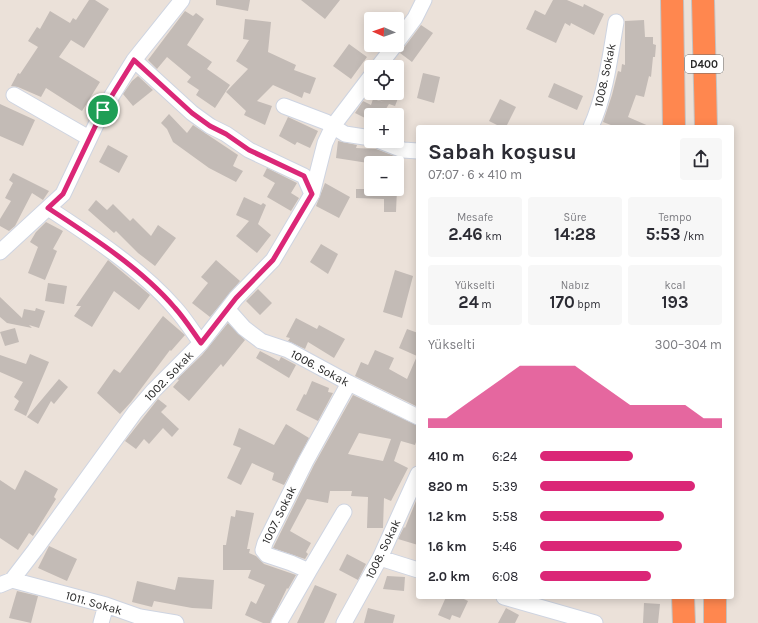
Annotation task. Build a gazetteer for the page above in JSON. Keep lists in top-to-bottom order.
{
  "streets": {
    "highway": ["D400"],
    "street": [
      "1008. Sokak",
      "1006. Sokak",
      "1002. Sokak",
      "1007. Sokak",
      "1011. Sokak"
    ]
  },
  "crossings": [
    ["1006. Sokak", "1002. Sokak"],
    ["1006. Sokak", "1007. Sokak"],
    ["1002. Sokak", "1011. Sokak"]
  ],
  "north": "left",
  "page": {
    "map_buttons": ["+", "−"],
    "heading": ["Sabah koşusu", "07:07 · 6 × 410 m"],
    "stats": [
      ["Mesafe", "2.46 km"],
      ["Süre", "14:28"],
      ["Tempo", "5:53 /km"],
      ["Yükselti", "24 m"],
      ["Nabız", "170 bpm"],
      ["kcal", "193"]
    ],
    "chart": ["Yükselti", "300–304 m"],
    "list": [
      {
        "name": "410 m",
        "note": "6:24"
      },
      {
        "name": "820 m",
        "note": "5:39"
      },
      {
        "name": "1.2 km",
        "note": "5:58"
      },
      {
        "name": "1.6 km",
        "note": "5:46"
      },
      {
        "name": "2.0 km",
        "note": "6:08"
      }
    ]
  }
}
